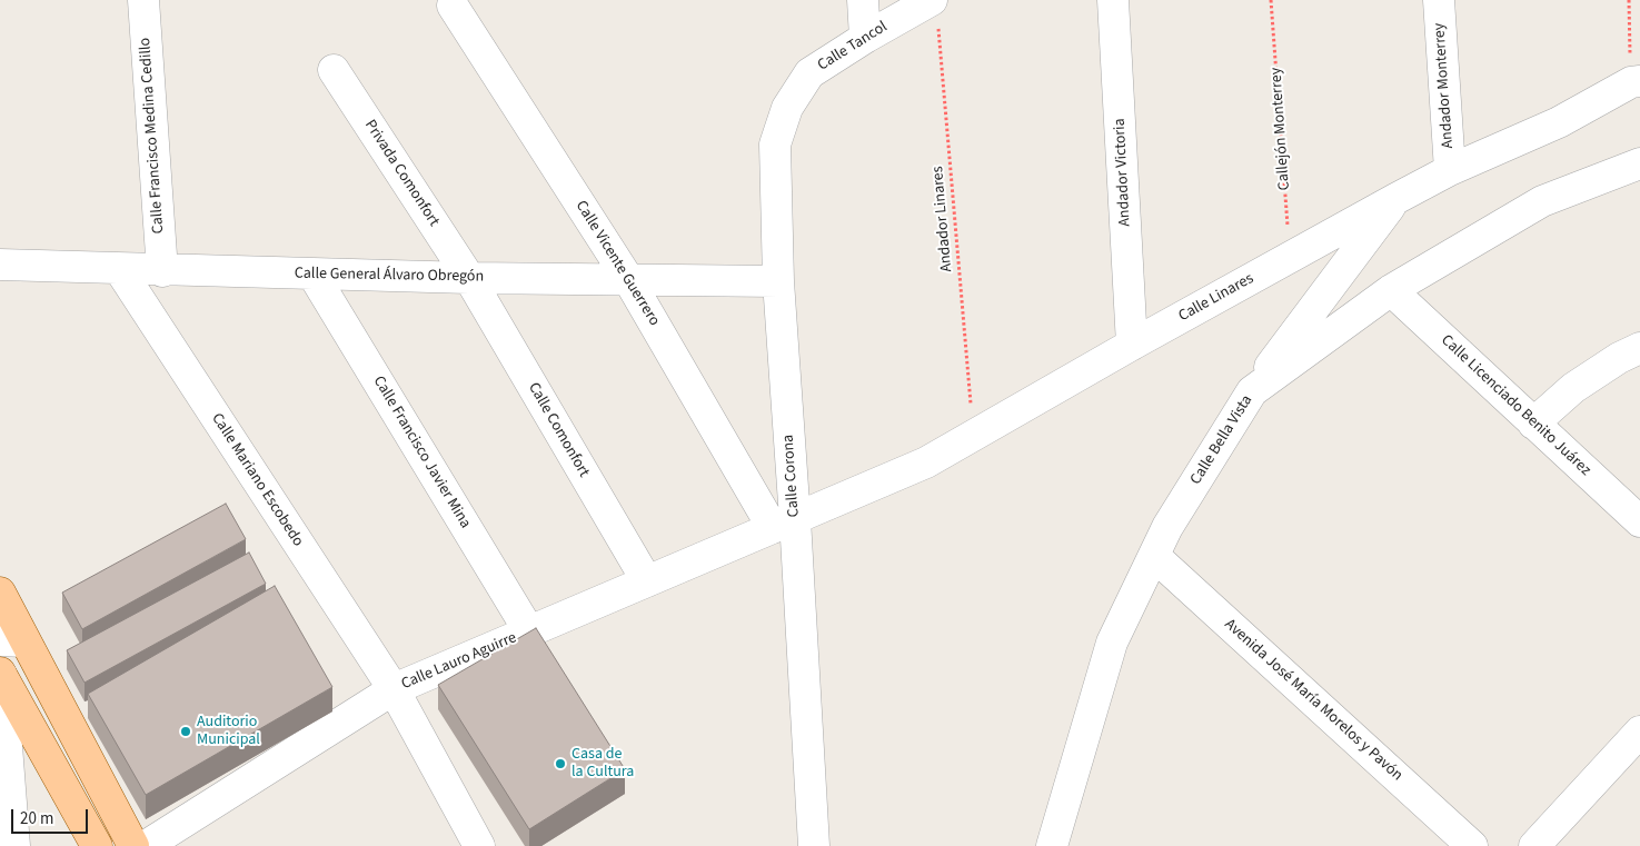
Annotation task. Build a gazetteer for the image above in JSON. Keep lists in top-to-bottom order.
{
  "streets": {
    "street": [
      "Calle Tancol",
      "Andador Monterrey",
      "Calle Francisco Medina Cedillo",
      "Andador Victoria",
      "Privada Comonfort",
      "Calle Vicente Guerrero",
      "Calle General Álvaro Obregón",
      "Calle Linares",
      "Calle Licenciado Benito Juárez",
      "Calle Comonfort",
      "Calle Bella Vista",
      "Calle Francisco Javier Mina",
      "Calle Corona",
      "Calle Mariano Escobedo",
      "Calle Lauro Aguirre",
      "Avenida José María Morelos y Pavón"
    ],
    "path": ["Callejón Monterrey", "Andador Linares"]
  },
  "crossings": [
    ["Calle Tancol", "Andador Linares"],
    ["Calle Tancol", "Calle Corona"],
    ["Andador Monterrey", "Calle Linares"],
    ["Callejón Monterrey", "Calle Linares"],
    ["Calle Francisco Medina Cedillo", "Calle General Álvaro Obregón"],
    ["Andador Victoria", "Calle Linares"],
    ["Privada Comonfort", "Calle General Álvaro Obregón"],
    ["Privada Comonfort", "Calle Comonfort"],
    ["Andador Linares", "Calle Linares"],
    ["Calle Vicente Guerrero", "Calle General Álvaro Obregón"],
    ["Calle Vicente Guerrero", "Calle Linares"],
    ["Calle Vicente Guerrero", "Calle Corona"],
    ["Calle Vicente Guerrero", "Calle Lauro Aguirre"],
    ["Calle General Álvaro Obregón", "Calle Comonfort"],
    ["Calle General Álvaro Obregón", "Calle Francisco Javier Mina"],
    ["Calle General Álvaro Obregón", "Calle Corona"],
    ["Calle General Álvaro Obregón", "Calle Mariano Escobedo"],
    ["Calle Linares", "Calle Corona"],
    ["Calle Linares", "Calle Lauro Aguirre"],
    ["Calle Licenciado Benito Juárez", "Calle Bella Vista"],
    ["Calle Comonfort", "Calle Lauro Aguirre"],
    ["Calle Bella Vista", "Avenida José María Morelos y Pavón"],
    ["Calle Francisco Javier Mina", "Calle Lauro Aguirre"],
    ["Calle Corona", "Calle Lauro Aguirre"],
    ["Calle Mariano Escobedo", "Calle Lauro Aguirre"]
  ],
  "places": ["Auditorio Municipal", "Casa de la Cultura"],
  "scale_bar": "20 m"
}
